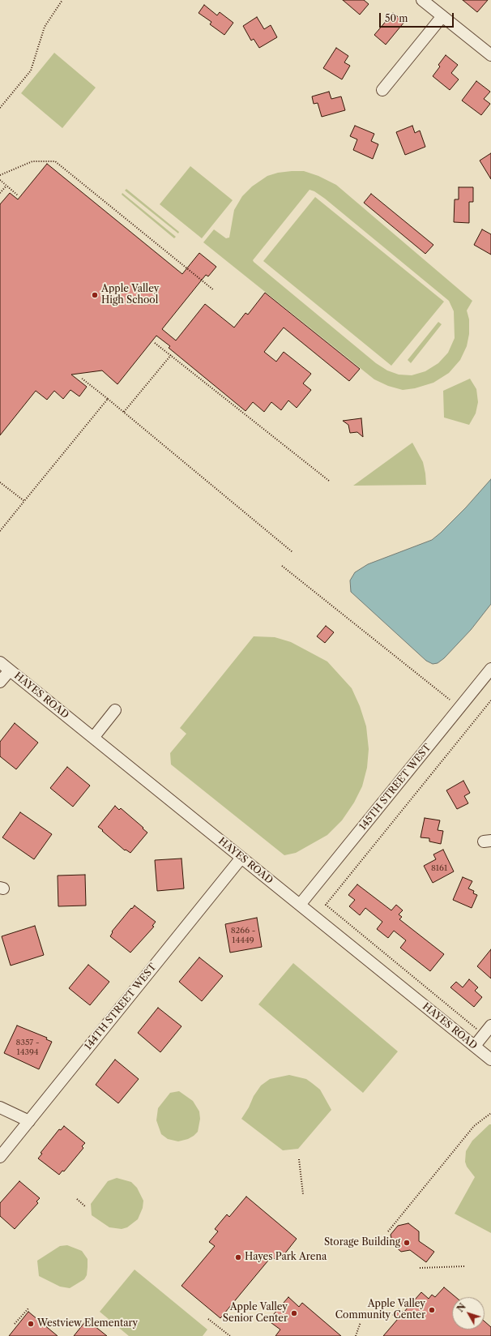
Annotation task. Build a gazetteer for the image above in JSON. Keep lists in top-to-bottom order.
{
  "streets": {
    "street": ["HAYES ROAD", "145TH STREET WEST", "144TH STREET WEST"]
  },
  "crossings": [
    ["HAYES ROAD", "145TH STREET WEST"],
    ["HAYES ROAD", "144TH STREET WEST"]
  ],
  "places": [
    "Apple Valley High School",
    "Storage Building",
    "Hayes Park Arena",
    "Apple Valley Community Center",
    "Apple Valley Senior Center",
    "Westview Elementary"
  ],
  "house_numbers": ["8161", "8266 - 14449", "8357 - 14394"],
  "scale_bar": "50 m",
  "north": "top left"
}
